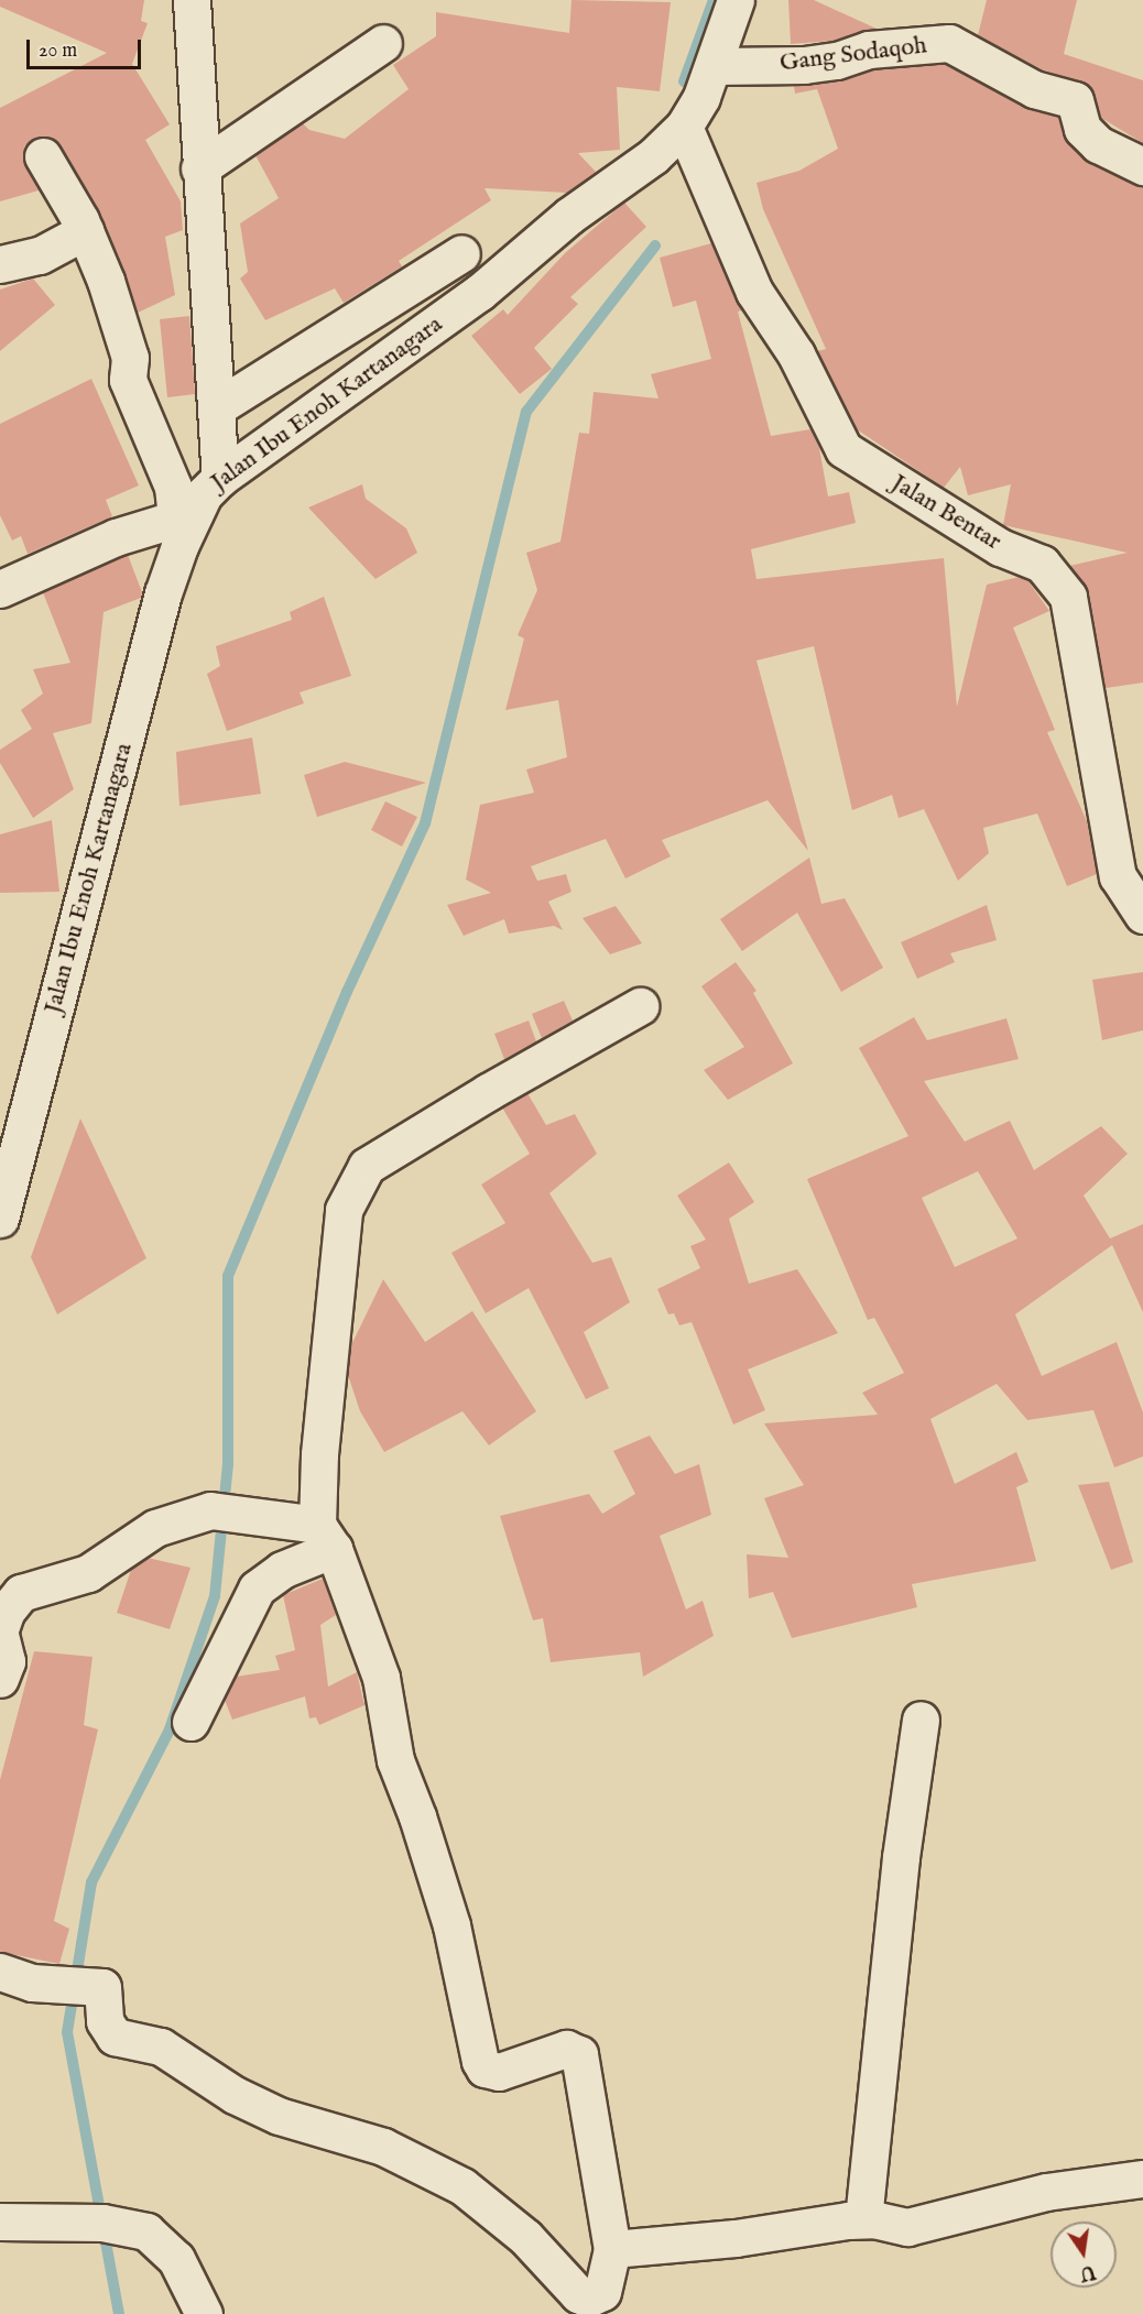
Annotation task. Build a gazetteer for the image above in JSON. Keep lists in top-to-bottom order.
{
  "streets": {
    "street": ["Gang Sodaqoh", "Jalan Ibu Enoh Kartanagara", "Jalan Bentar"]
  },
  "crossings": [
    ["Gang Sodaqoh", "Jalan Ibu Enoh Kartanagara"],
    ["Jalan Ibu Enoh Kartanagara", "Jalan Bentar"]
  ],
  "scale_bar": "20 m",
  "north": "bottom"
}
